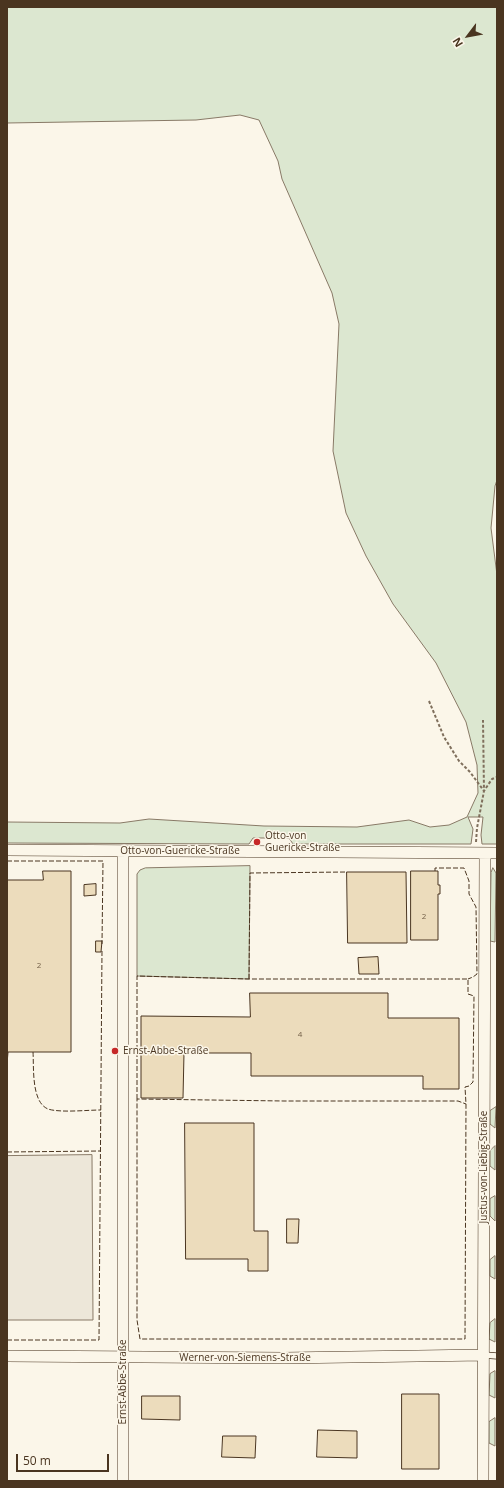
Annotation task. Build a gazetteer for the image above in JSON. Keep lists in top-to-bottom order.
{
  "streets": {
    "street": [
      "Otto-von-Guericke-Straße",
      "Justus-von-Liebig-Straße",
      "Werner-von-Siemens-Straße",
      "Ernst-Abbe-Straße"
    ]
  },
  "crossings": [
    ["Otto-von-Guericke-Straße", "Justus-von-Liebig-Straße"],
    ["Otto-von-Guericke-Straße", "Ernst-Abbe-Straße"],
    ["Justus-von-Liebig-Straße", "Werner-von-Siemens-Straße"],
    ["Werner-von-Siemens-Straße", "Ernst-Abbe-Straße"]
  ],
  "places": ["Otto-von Guericke-Straße", "Ernst-Abbe-Straße"],
  "house_numbers": ["2", "2", "4"],
  "scale_bar": "50 m",
  "north": "bottom left"
}
